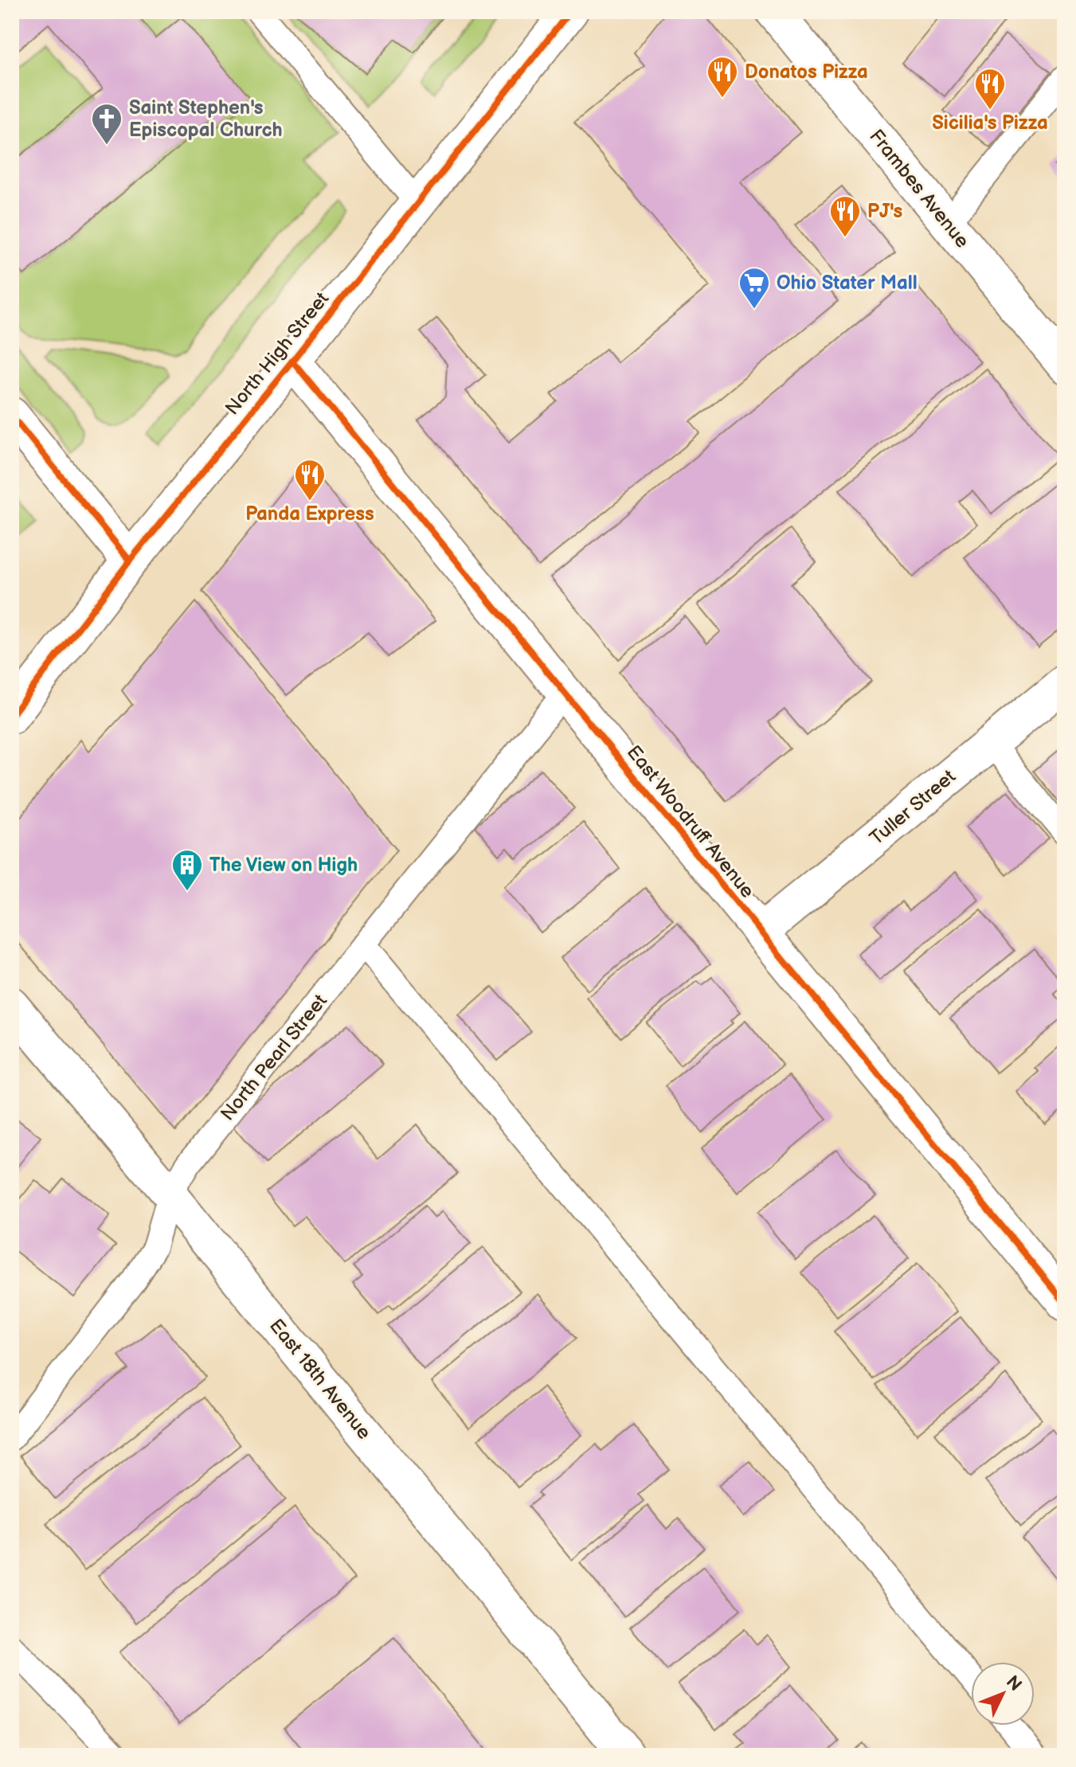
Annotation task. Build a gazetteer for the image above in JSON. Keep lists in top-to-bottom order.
{
  "streets": {
    "street": [
      "Frambes Avenue",
      "North High Street",
      "Tuller Street",
      "East Woodruff Avenue",
      "East 18th Avenue"
    ],
    "lane": ["North Pearl Street"]
  },
  "crossings": [
    ["North High Street", "East Woodruff Avenue"],
    ["Tuller Street", "East Woodruff Avenue"],
    ["East Woodruff Avenue", "North Pearl Street"],
    ["North Pearl Street", "East 18th Avenue"]
  ],
  "places": {
    "restaurant": [
      "Donatos Pizza",
      "Sicilia's Pizza",
      "PJ's",
      "Panda Express"
    ],
    "church": ["Saint Stephen's Episcopal Church"],
    "supermarket": ["Ohio Stater Mall"],
    "building": ["The View on High"]
  },
  "north": "top right"
}
